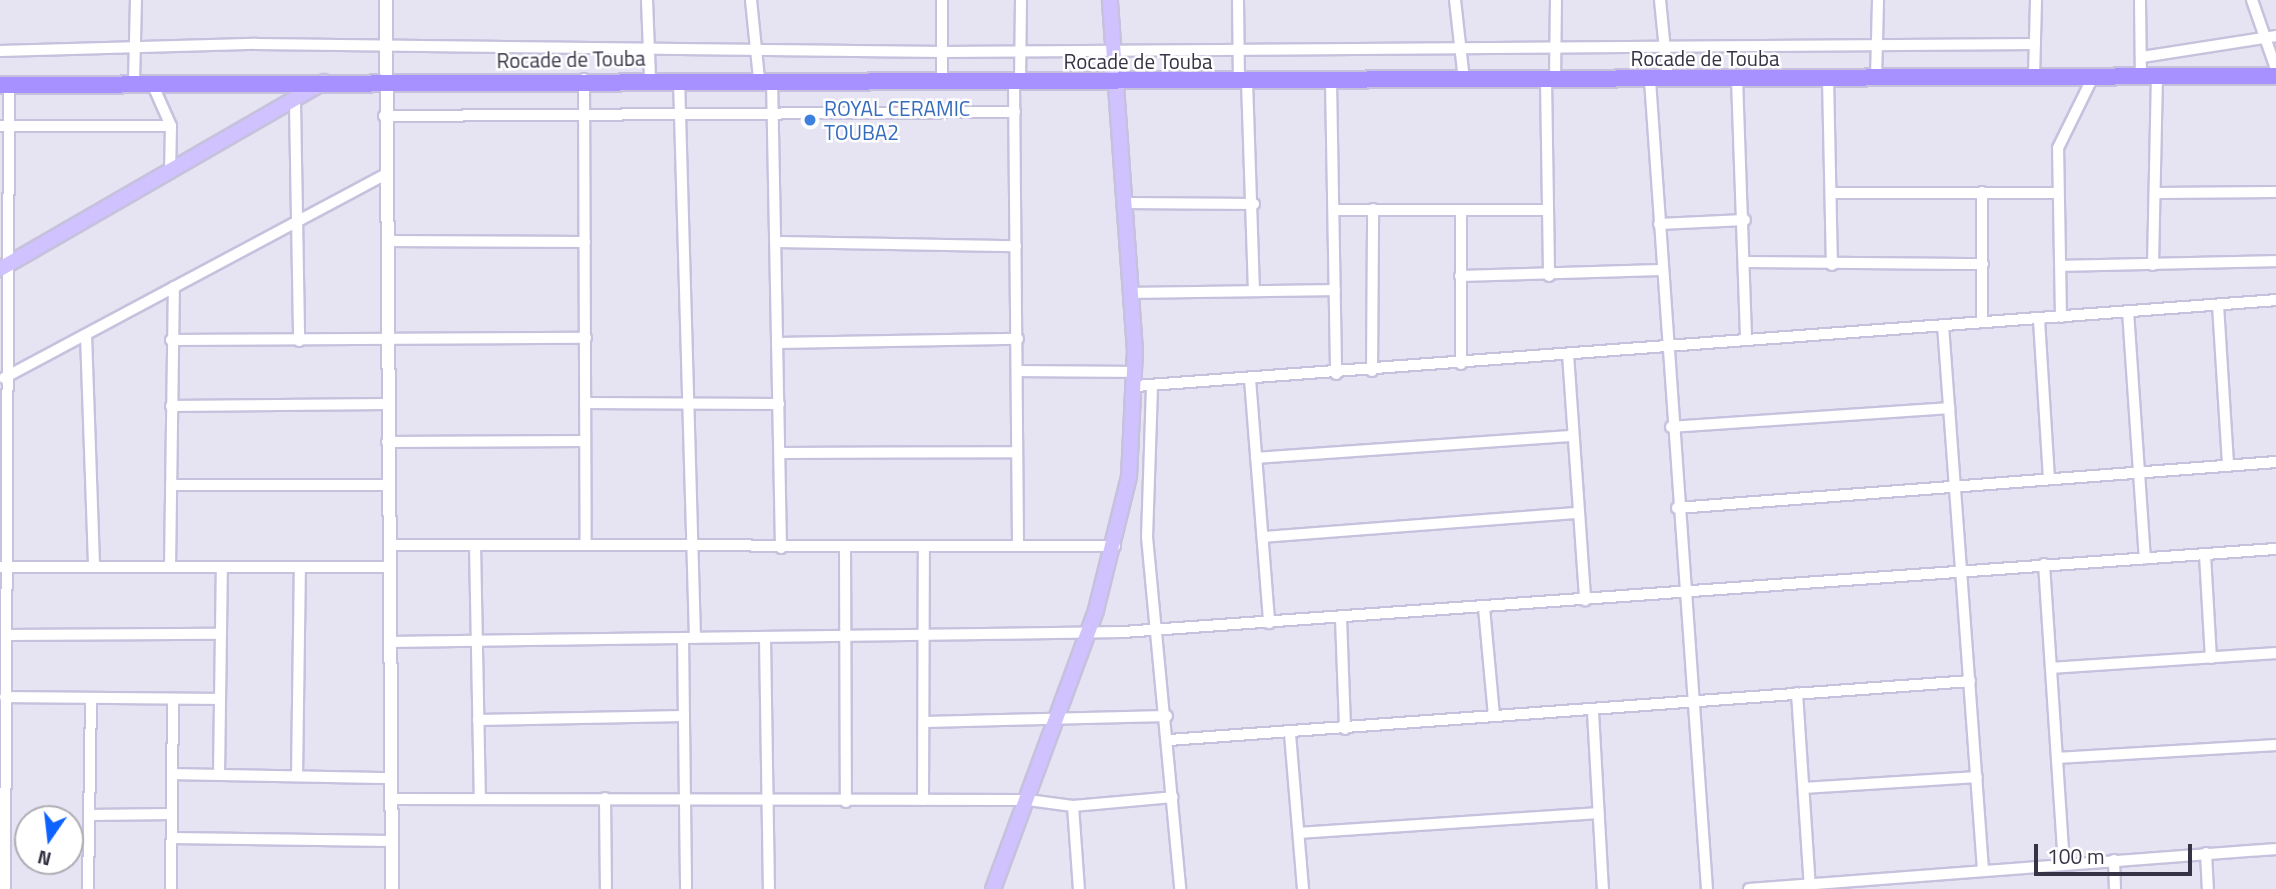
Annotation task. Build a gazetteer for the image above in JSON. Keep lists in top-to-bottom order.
{
  "streets": {
    "main road": ["Rocade de Touba"]
  },
  "places": ["ROYAL CERAMIC TOUBA2"],
  "scale_bar": "100 m",
  "north": "bottom"
}
